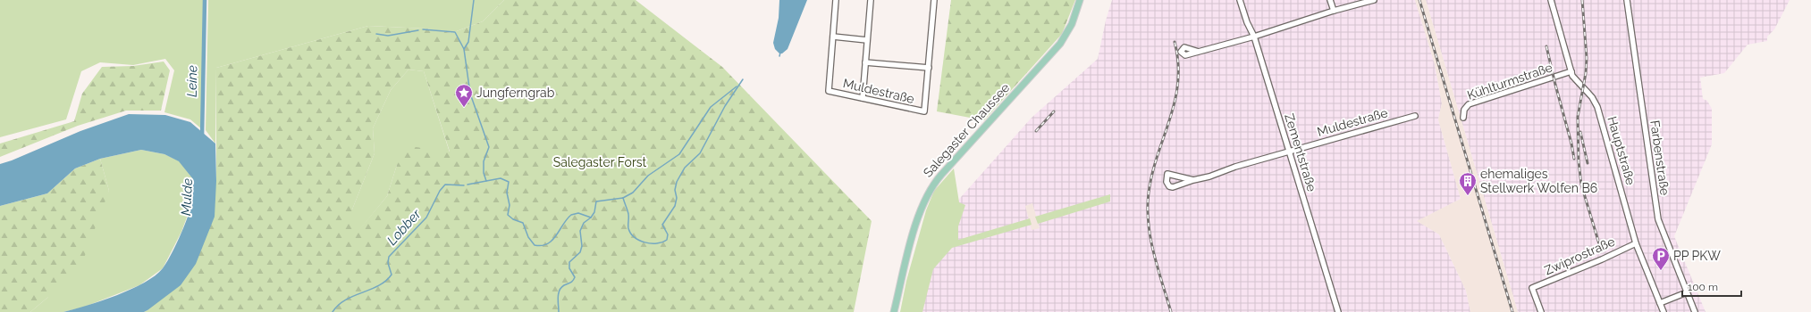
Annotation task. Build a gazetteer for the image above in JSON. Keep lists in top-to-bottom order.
{
  "streets": {
    "main road": ["Salegaster Chaussee"],
    "street": [
      "Kühlturmstraße",
      "Muldestraße",
      "Hauptstraße",
      "Zementstraße",
      "Farbenstraße",
      "Zwiprostraße"
    ]
  },
  "crossings": [
    ["Kühlturmstraße", "Hauptstraße"],
    ["Muldestraße", "Zementstraße"],
    ["Hauptstraße", "Zwiprostraße"]
  ],
  "water": ["Leine", "Mulde", "Lobber"],
  "parks": ["Salegaster Forst"],
  "places": {
    "place": ["Jungferngrab"],
    "building": ["ehemaliges Stellwerk Wolfen B6"],
    "parking": ["PP PKW"]
  },
  "scale_bar": "100 m"
}
